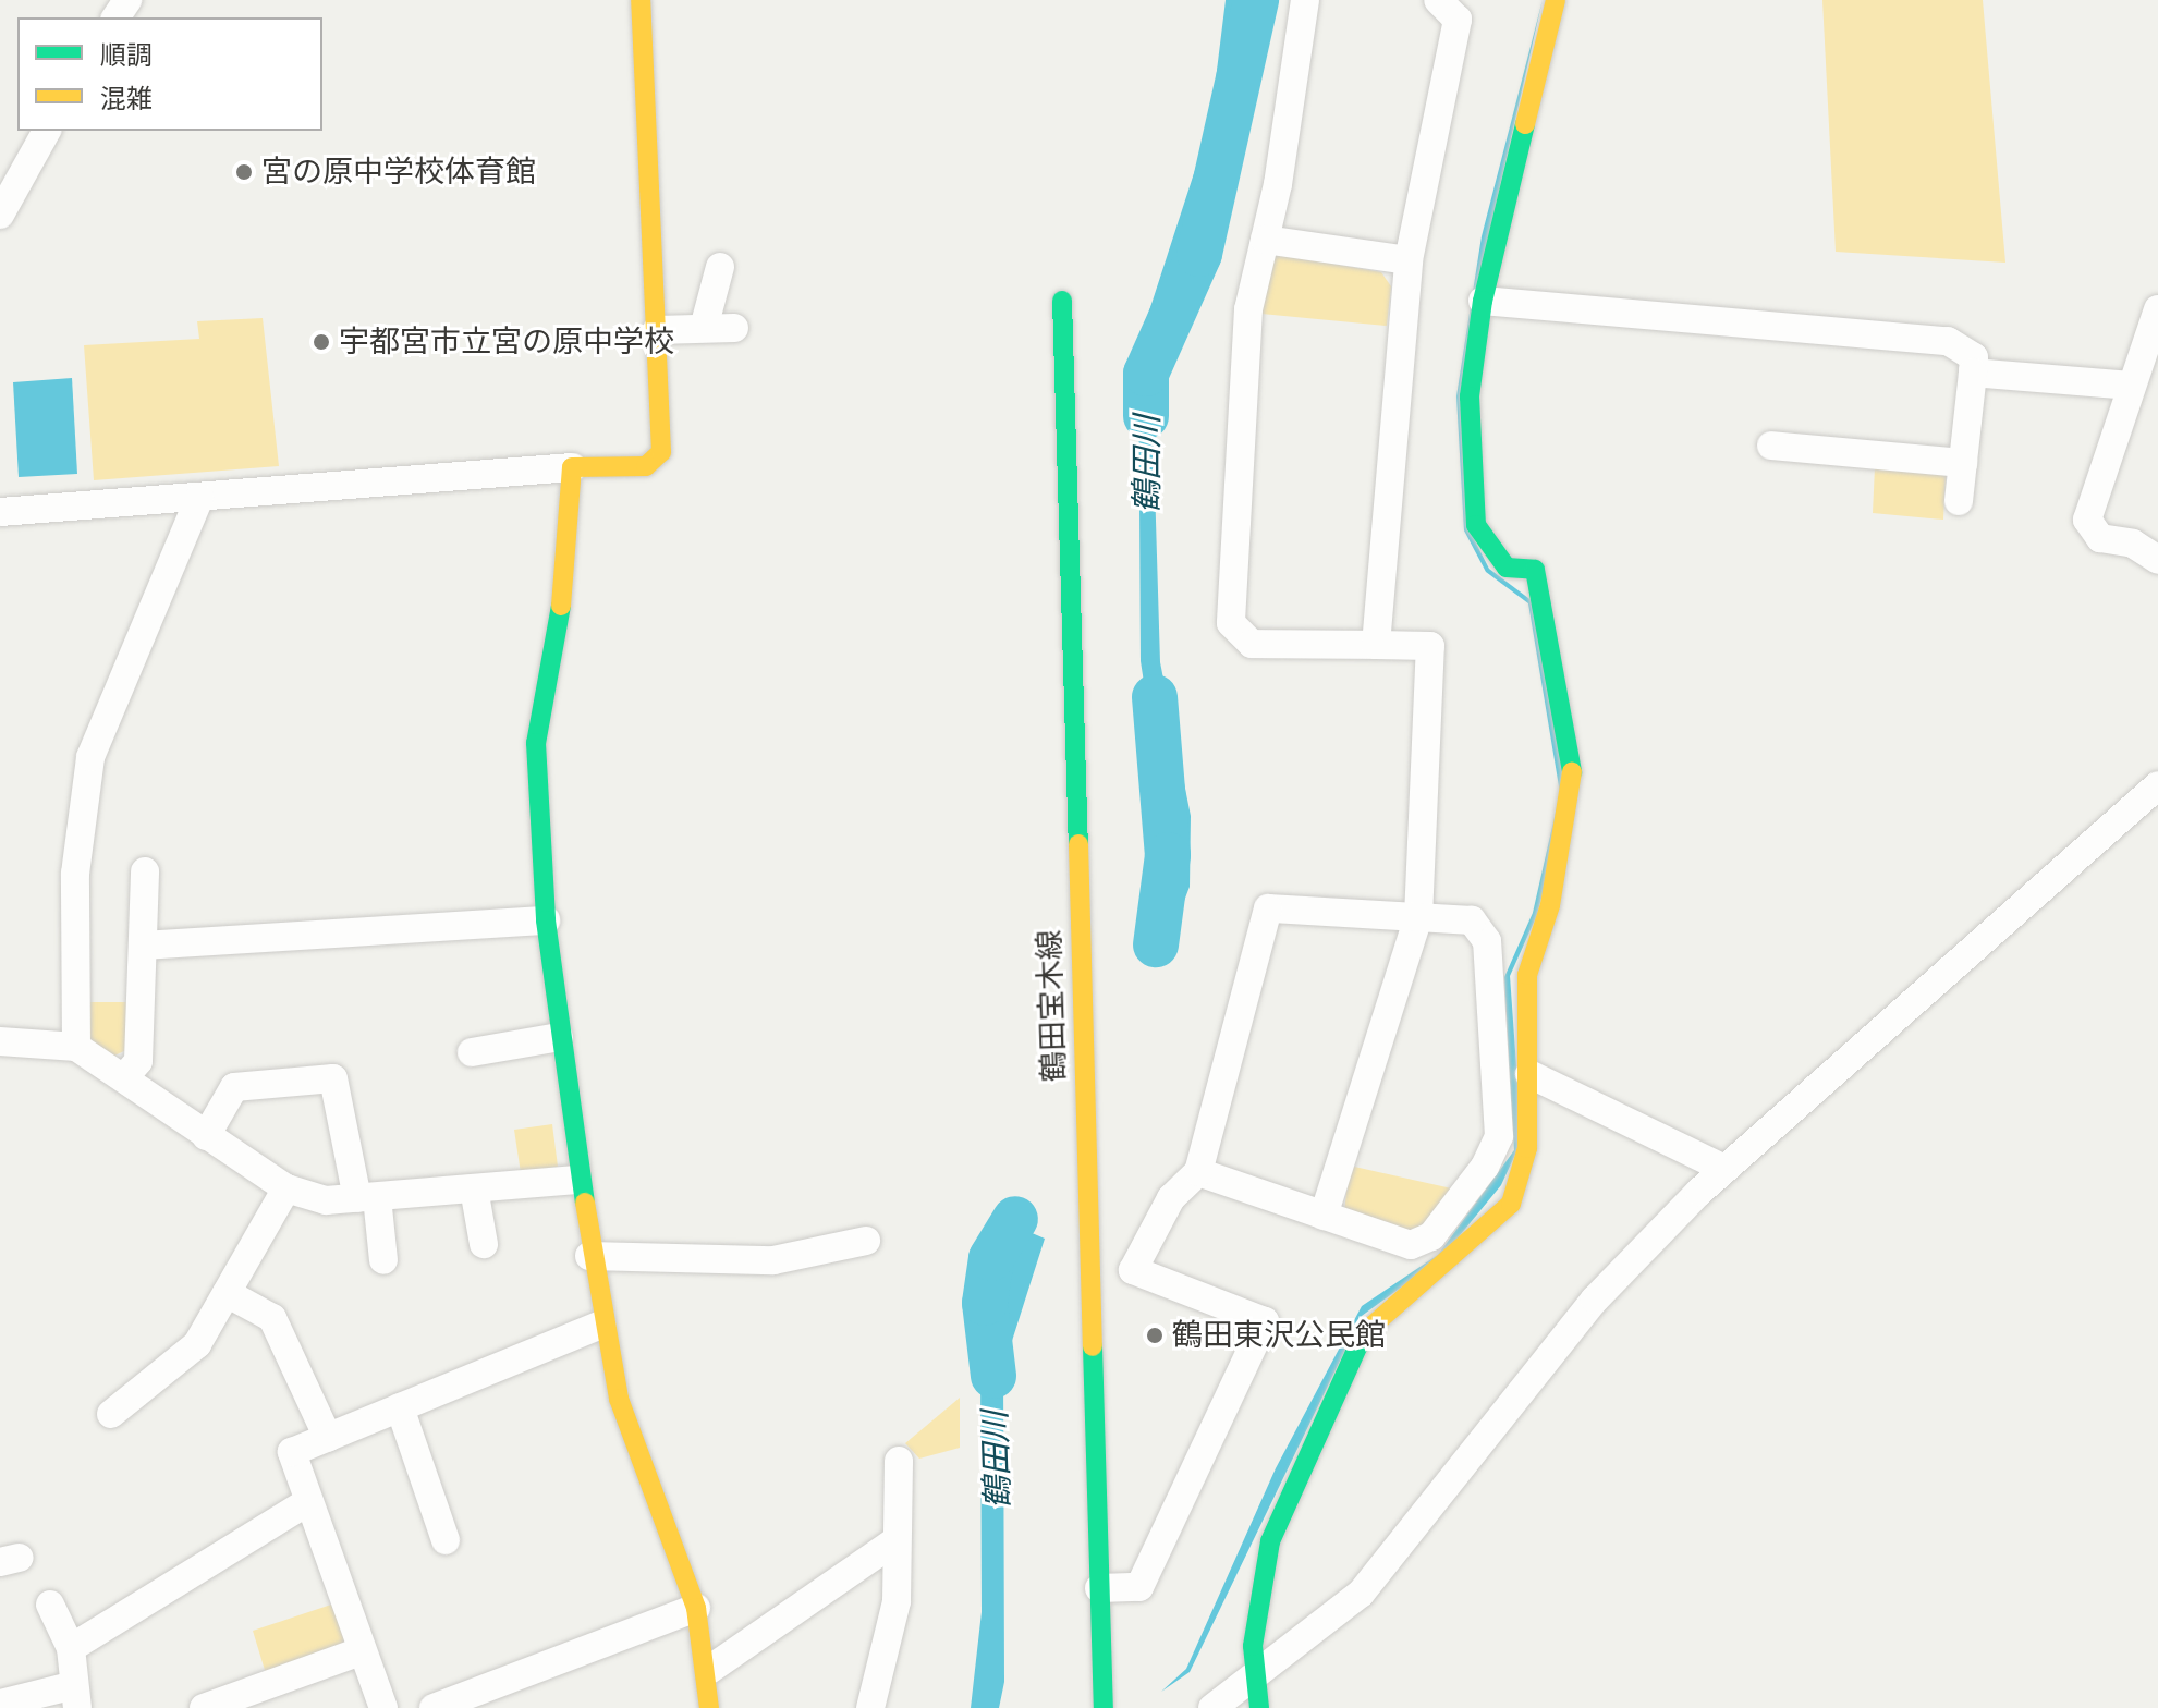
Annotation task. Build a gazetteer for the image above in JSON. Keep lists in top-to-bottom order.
{
  "streets": {
    "street": ["鶴田宝木線"]
  },
  "water": ["鶴田川"],
  "places": ["宮の原中学校体育館", "宇都宮市立宮の原中学校", "鶴田東沢公民館"],
  "legend": ["順調", "混雑"]
}
